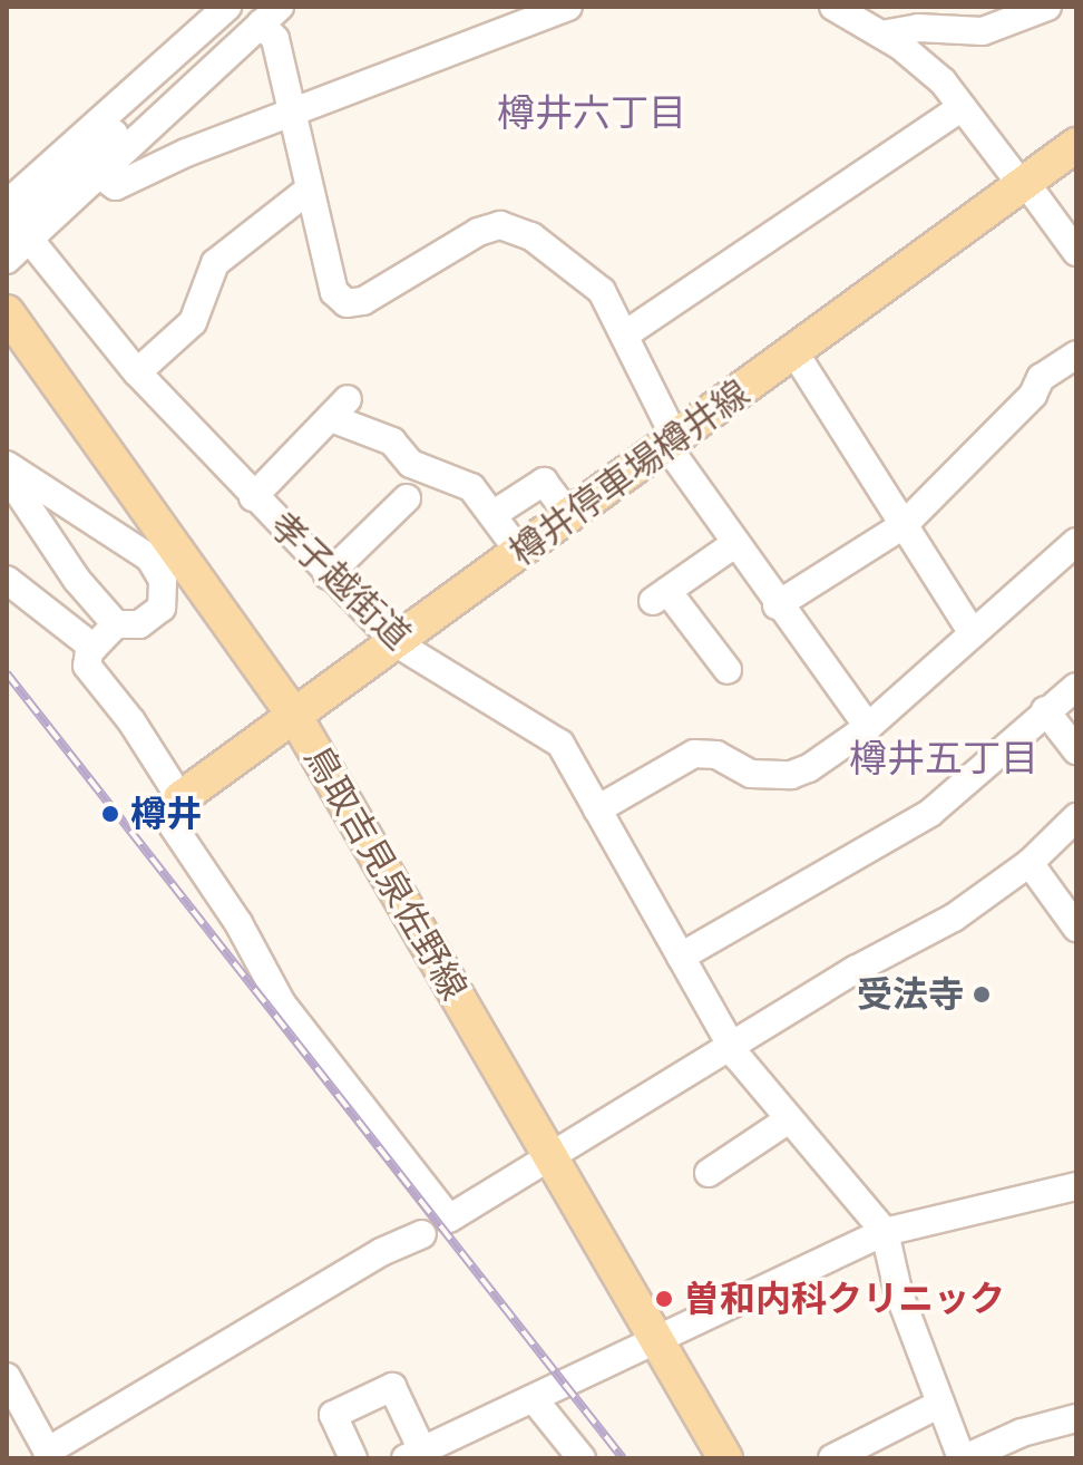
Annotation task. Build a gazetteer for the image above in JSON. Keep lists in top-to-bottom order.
{
  "streets": {
    "main road": ["樽井停車場樽井線", "鳥取吉見泉佐野線"],
    "street": ["孝子越街道"]
  },
  "crossings": [
    ["樽井停車場樽井線", "孝子越街道"],
    ["樽井停車場樽井線", "鳥取吉見泉佐野線"]
  ],
  "districts": ["樽井六丁目", "樽井五丁目"],
  "places": ["樽井", "受法寺", "曽和内科クリニック"]
}
